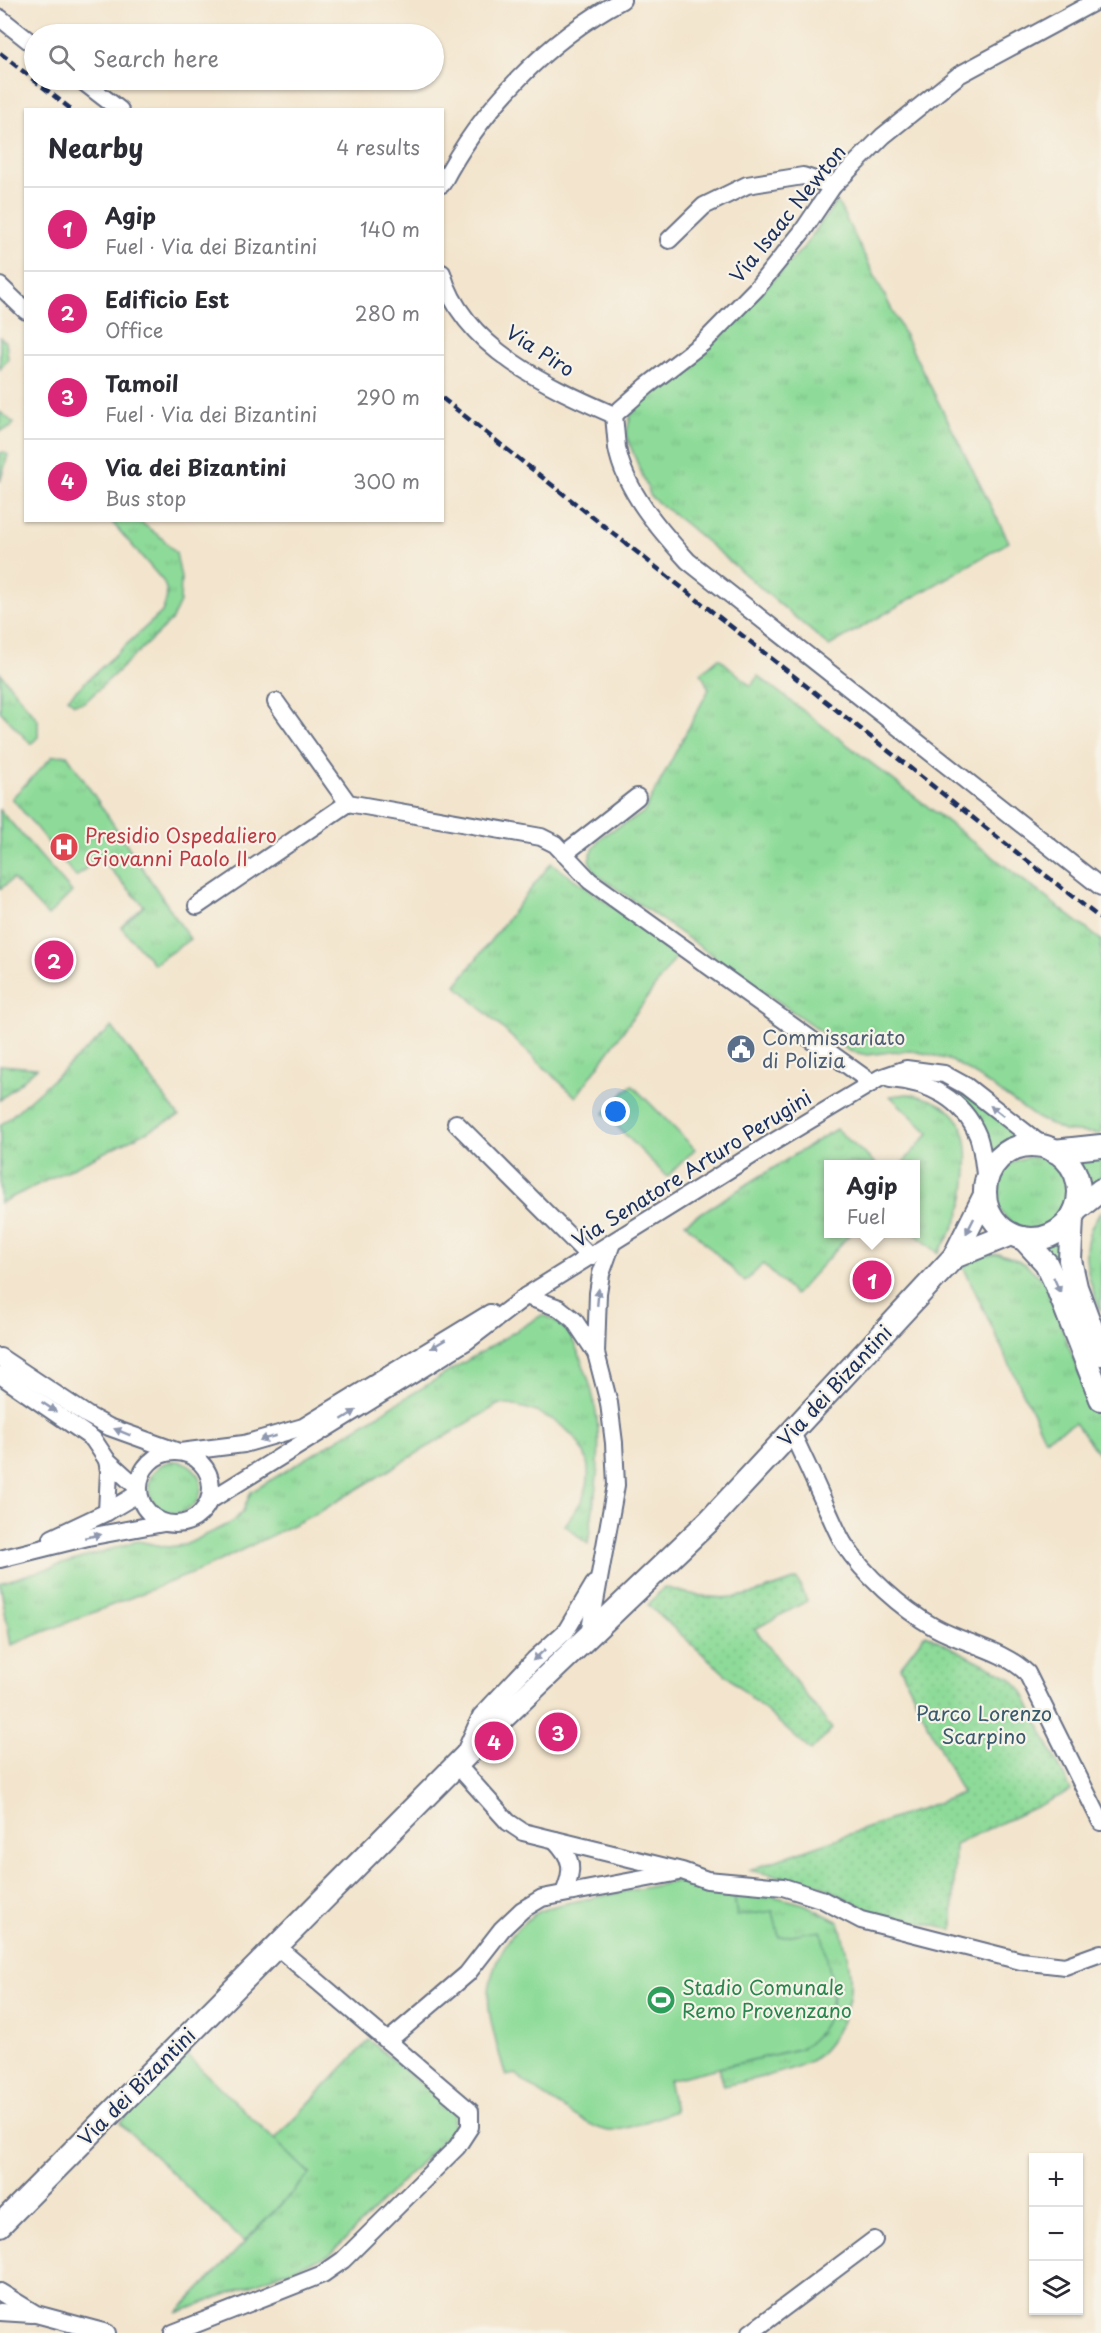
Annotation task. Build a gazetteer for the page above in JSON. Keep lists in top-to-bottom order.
{
  "streets": {
    "street": [
      "Via Isaac Newton",
      "Via Piro",
      "Via Senatore Arturo Perugini",
      "Via dei Bizantini"
    ]
  },
  "crossings": [
    ["Via Isaac Newton", "Via Piro"],
    ["Via Senatore Arturo Perugini", "Via dei Bizantini"]
  ],
  "parks": ["Parco Lorenzo Scarpino"],
  "places": {
    "hospital": ["Presidio Ospedaliero Giovanni Paolo II"],
    "public building": ["Commissariato di Polizia"],
    "sports": ["Stadio Comunale Remo Provenzano"]
  },
  "page": {
    "search": "Search here",
    "heading": ["Nearby", "4 results"],
    "list": [
      {
        "mark": "1",
        "name": "Agip",
        "note": "Fuel · Via dei Bizantini",
        "value": "140 m"
      },
      {
        "mark": "2",
        "name": "Edificio Est",
        "note": "Office",
        "value": "280 m"
      },
      {
        "mark": "3",
        "name": "Tamoil",
        "note": "Fuel · Via dei Bizantini",
        "value": "290 m"
      },
      {
        "mark": "4",
        "name": "Via dei Bizantini",
        "note": "Bus stop",
        "value": "300 m"
      }
    ],
    "pins": [
      "2",
      "1",
      "3",
      "4"
    ],
    "popup": ["Agip", "Fuel"],
    "map_buttons": ["+", "−"]
  }
}
